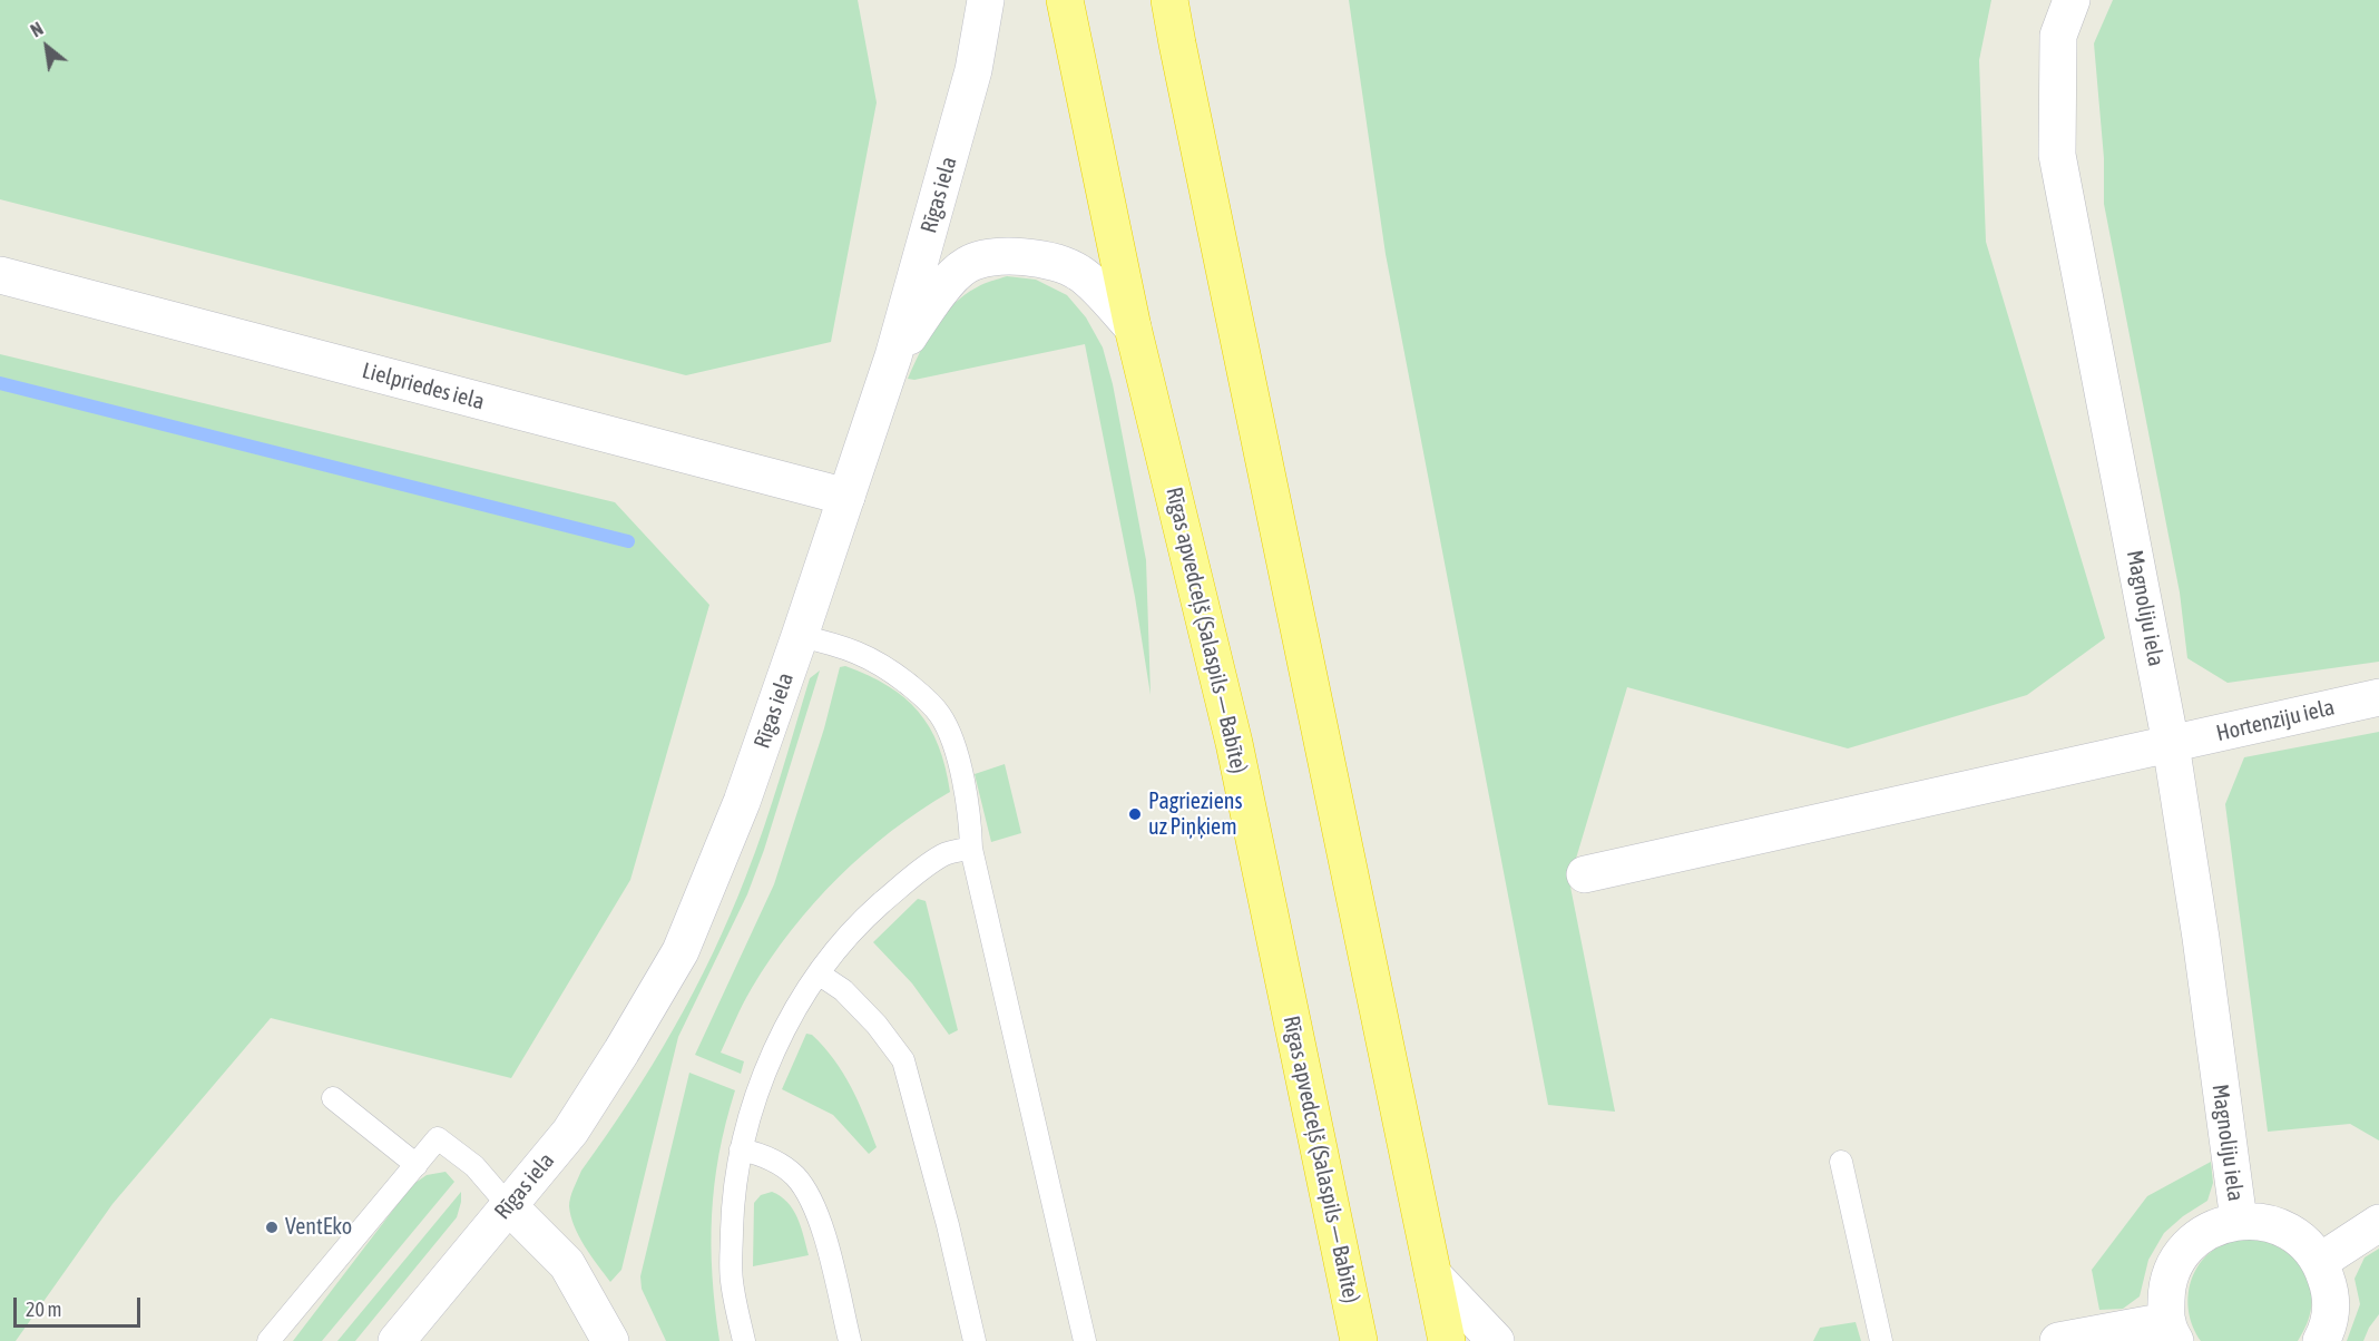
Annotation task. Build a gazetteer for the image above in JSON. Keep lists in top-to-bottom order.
{
  "streets": {
    "highway": ["Rīgas apvedceļš (Salaspils — Babīte)"],
    "street": [
      "Rīgas iela",
      "Lielpriedes iela",
      "Magnoliju iela",
      "Hortenziju iela"
    ]
  },
  "crossings": [
    ["Rīgas iela", "Lielpriedes iela"],
    ["Magnoliju iela", "Hortenziju iela"]
  ],
  "places": ["Pagrieziens uz Piņķiem", "VentEko"],
  "scale_bar": "20 m",
  "north": "top left"
}
